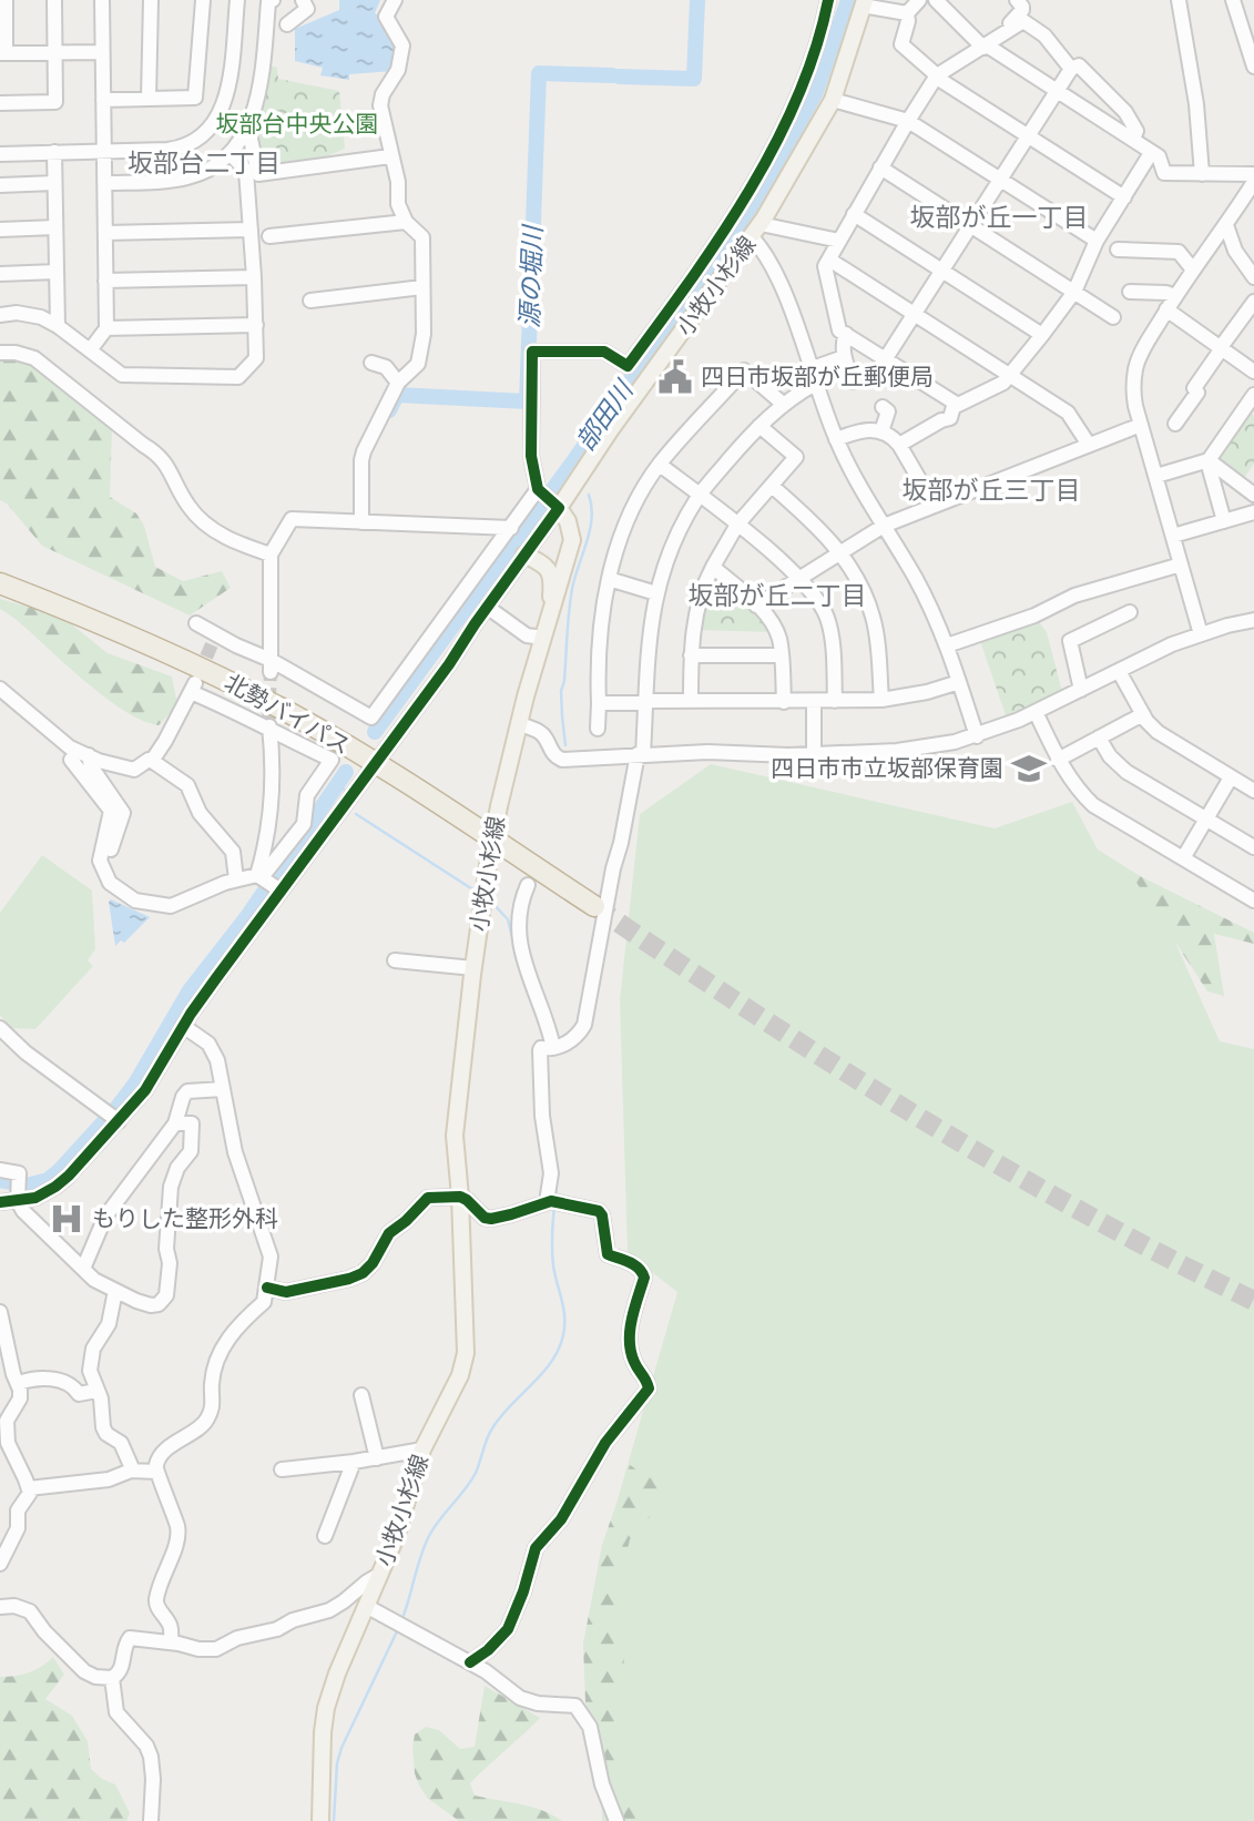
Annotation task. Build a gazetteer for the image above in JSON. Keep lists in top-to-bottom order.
{
  "streets": {
    "highway": ["北勢バイパス"],
    "main road": ["小牧小杉線"]
  },
  "districts": [
    "坂部台二丁目",
    "坂部が丘一丁目",
    "坂部が丘三丁目",
    "坂部が丘二丁目"
  ],
  "water": ["源の堀川", "部田川"],
  "parks": ["坂部台中央公園"],
  "places": {
    "public building": ["四日市坂部が丘郵便局"],
    "school or university": ["四日市市立坂部保育園"],
    "hospital": ["もりした整形外科"]
  }
}
